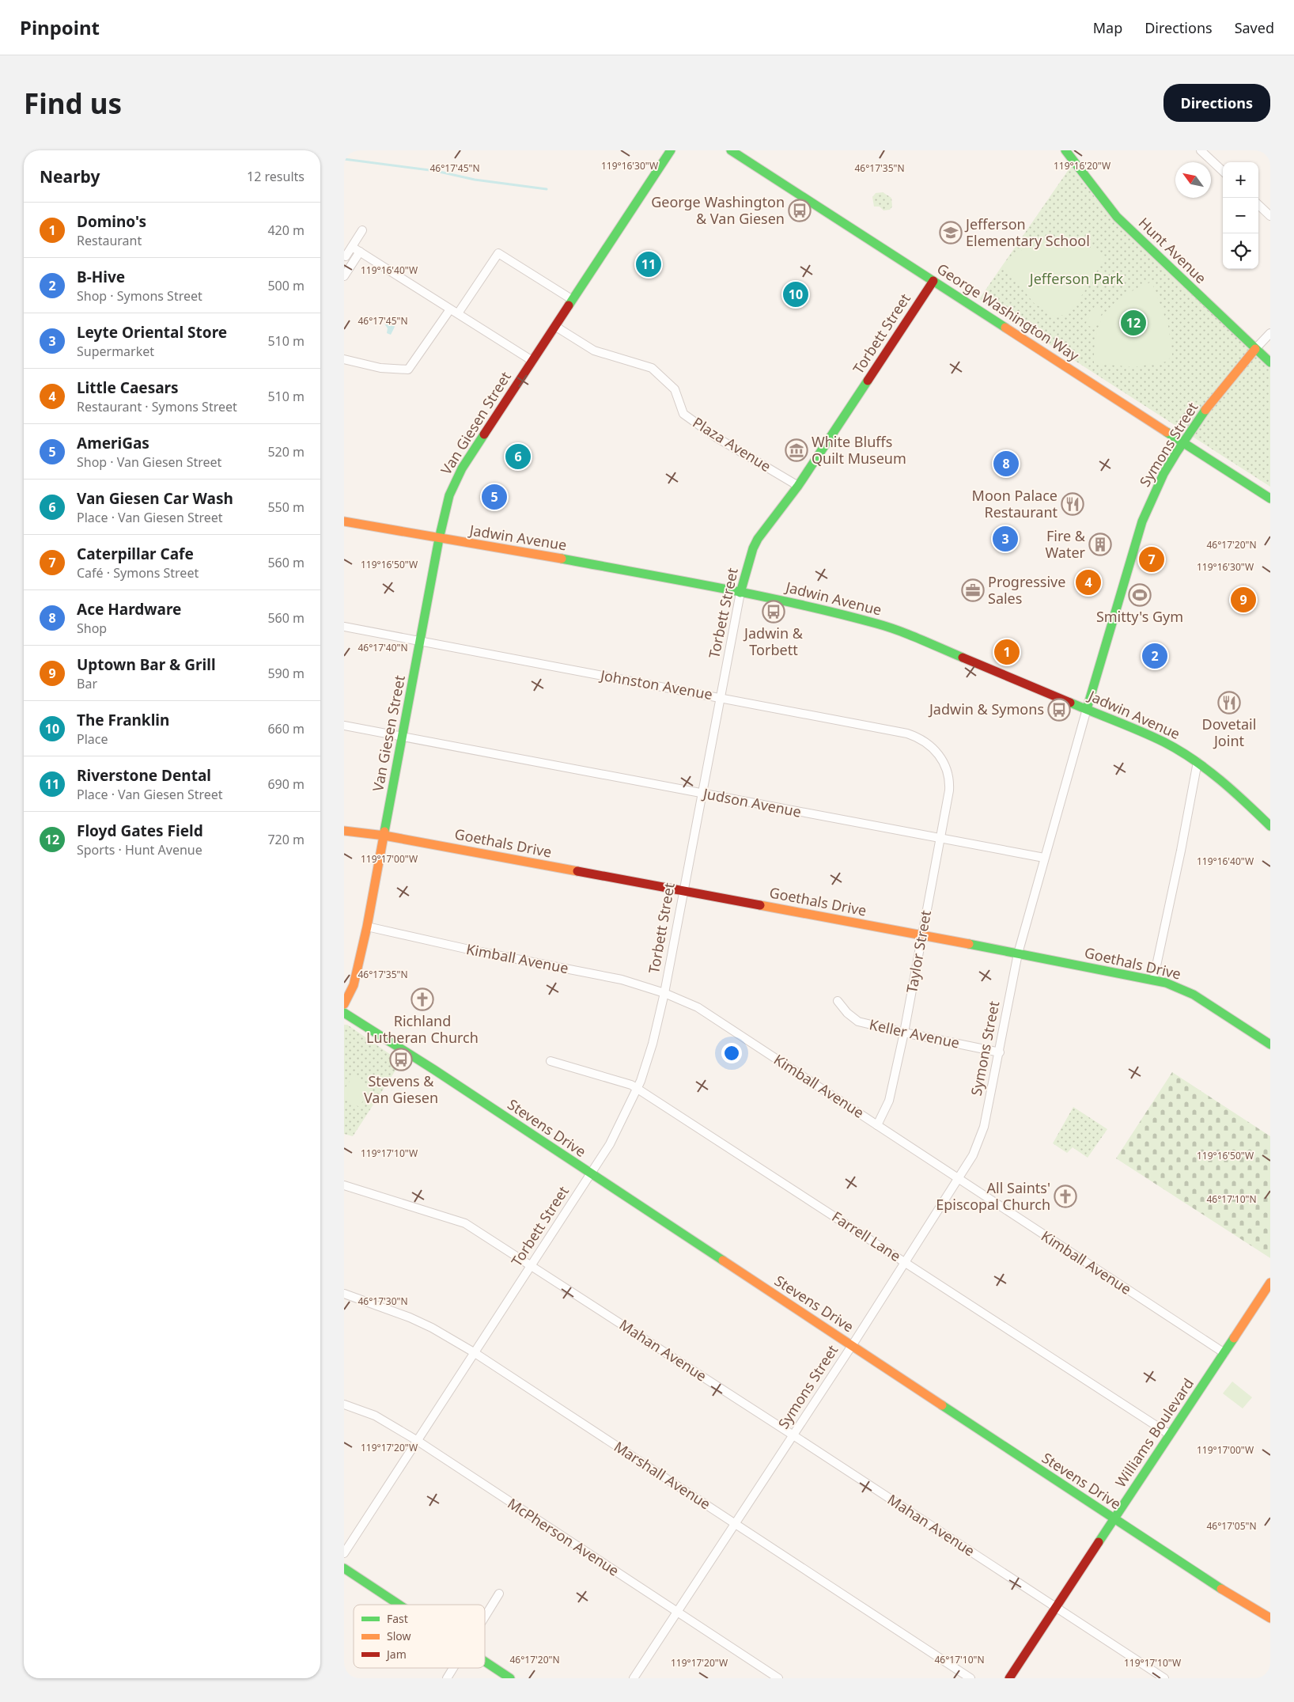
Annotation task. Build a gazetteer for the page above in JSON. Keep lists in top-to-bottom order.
{
  "streets": {
    "main road": [
      "Hunt Avenue",
      "George Washington Way",
      "Torbett Street",
      "Van Giesen Street",
      "Symons Street",
      "Jadwin Avenue",
      "Goethals Drive",
      "Stevens Drive",
      "Williams Boulevard"
    ],
    "street": [
      "Plaza Avenue",
      "Johnston Avenue",
      "Judson Avenue",
      "Taylor Street",
      "Kimball Avenue",
      "Keller Avenue",
      "Farrell Lane",
      "Mahan Avenue",
      "Marshall Avenue",
      "McPherson Avenue"
    ]
  },
  "crossings": [
    ["Hunt Avenue", "Symons Street"],
    ["George Washington Way", "Torbett Street"],
    ["George Washington Way", "Symons Street"],
    ["Torbett Street", "Plaza Avenue"],
    ["Torbett Street", "Jadwin Avenue"],
    ["Torbett Street", "Johnston Avenue"],
    ["Torbett Street", "Judson Avenue"],
    ["Torbett Street", "Goethals Drive"],
    ["Torbett Street", "Kimball Avenue"],
    ["Torbett Street", "Stevens Drive"],
    ["Torbett Street", "Farrell Lane"],
    ["Torbett Street", "Mahan Avenue"],
    ["Torbett Street", "Marshall Avenue"],
    ["Torbett Street", "McPherson Avenue"],
    ["Van Giesen Street", "Plaza Avenue"],
    ["Van Giesen Street", "Jadwin Avenue"],
    ["Van Giesen Street", "Johnston Avenue"],
    ["Van Giesen Street", "Judson Avenue"],
    ["Van Giesen Street", "Goethals Drive"],
    ["Van Giesen Street", "Kimball Avenue"],
    ["Symons Street", "Jadwin Avenue"],
    ["Symons Street", "Judson Avenue"],
    ["Symons Street", "Goethals Drive"],
    ["Symons Street", "Kimball Avenue"],
    ["Symons Street", "Keller Avenue"],
    ["Symons Street", "Stevens Drive"],
    ["Symons Street", "Farrell Lane"],
    ["Symons Street", "Mahan Avenue"],
    ["Symons Street", "Marshall Avenue"],
    ["Symons Street", "McPherson Avenue"],
    ["Johnston Avenue", "Taylor Street"],
    ["Judson Avenue", "Taylor Street"],
    ["Goethals Drive", "Taylor Street"],
    ["Taylor Street", "Kimball Avenue"],
    ["Taylor Street", "Keller Avenue"],
    ["Kimball Avenue", "Williams Boulevard"],
    ["Stevens Drive", "Williams Boulevard"],
    ["Farrell Lane", "Williams Boulevard"],
    ["Mahan Avenue", "Williams Boulevard"]
  ],
  "parks": ["Jefferson Park"],
  "places": {
    "bus stop": [
      "George Washington & Van Giesen",
      "Jadwin & Torbett",
      "Jadwin & Symons",
      "Stevens & Van Giesen"
    ],
    "school or university": ["Jefferson Elementary School"],
    "museum": ["White Bluffs Quilt Museum"],
    "restaurant": ["Moon Palace Restaurant", "Dovetail Joint"],
    "building": ["Fire & Water"],
    "office": ["Progressive Sales"],
    "sports": ["Smitty's Gym"],
    "church": ["Richland Lutheran Church", "All Saints' Episcopal Church"]
  },
  "legend": ["Fast", "Slow", "Jam"],
  "north": "top left",
  "page": {
    "header": "Pinpoint",
    "nav": ["Map", "Directions", "Saved"],
    "buttons": "Directions",
    "title": "Find us",
    "heading": ["Nearby", "12 results"],
    "map_buttons": ["+", "−"],
    "list": [
      {
        "mark": "1",
        "name": "Domino's",
        "note": "Restaurant",
        "value": "420 m"
      },
      {
        "mark": "2",
        "name": "B-Hive",
        "note": "Shop · Symons Street",
        "value": "500 m"
      },
      {
        "mark": "3",
        "name": "Leyte Oriental Store",
        "note": "Supermarket",
        "value": "510 m"
      },
      {
        "mark": "4",
        "name": "Little Caesars",
        "note": "Restaurant · Symons Street",
        "value": "510 m"
      },
      {
        "mark": "5",
        "name": "AmeriGas",
        "note": "Shop · Van Giesen Street",
        "value": "520 m"
      },
      {
        "mark": "6",
        "name": "Van Giesen Car Wash",
        "note": "Place · Van Giesen Street",
        "value": "550 m"
      },
      {
        "mark": "7",
        "name": "Caterpillar Cafe",
        "note": "Café · Symons Street",
        "value": "560 m"
      },
      {
        "mark": "8",
        "name": "Ace Hardware",
        "note": "Shop",
        "value": "560 m"
      },
      {
        "mark": "9",
        "name": "Uptown Bar & Grill",
        "note": "Bar",
        "value": "590 m"
      },
      {
        "mark": "10",
        "name": "The Franklin",
        "note": "Place",
        "value": "660 m"
      },
      {
        "mark": "11",
        "name": "Riverstone Dental",
        "note": "Place · Van Giesen Street",
        "value": "690 m"
      },
      {
        "mark": "12",
        "name": "Floyd Gates Field",
        "note": "Sports · Hunt Avenue",
        "value": "720 m"
      }
    ],
    "pins": [
      "11",
      "10",
      "12",
      "6",
      "8",
      "5",
      "3",
      "7",
      "4",
      "9",
      "1",
      "2"
    ]
  },
  "coordinates": [
    "119°16'30\"W",
    "119°16'20\"W",
    "46°17'45\"N",
    "46°17'35\"N",
    "119°16'40\"W",
    "46°17'20\"N",
    "119°16'50\"W",
    "46°17'40\"N",
    "119°17'00\"W",
    "119°17'10\"W",
    "46°17'10\"N",
    "46°17'30\"N",
    "119°17'20\"W",
    "46°17'05\"N"
  ]
}
